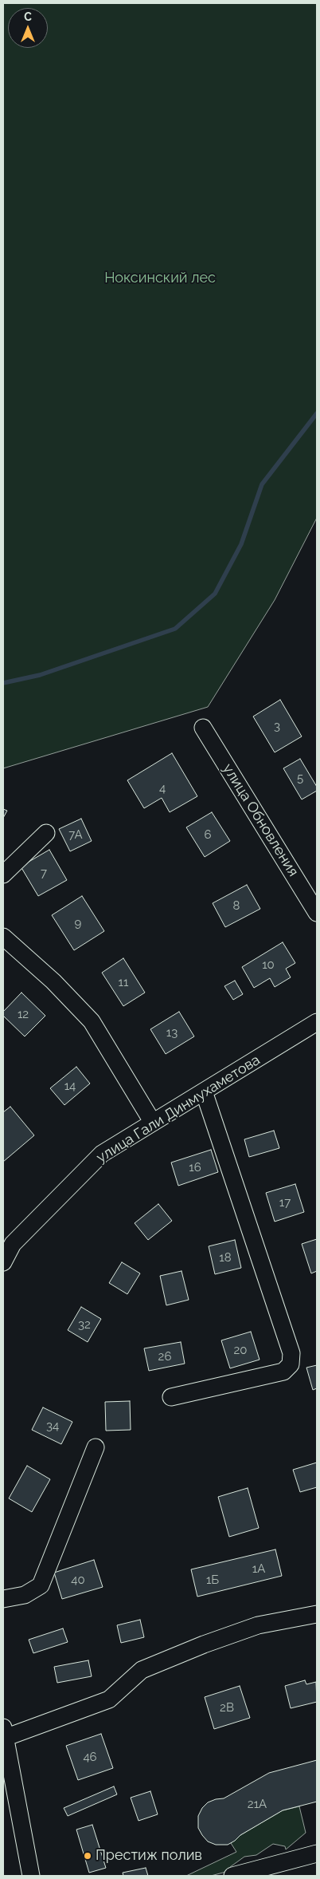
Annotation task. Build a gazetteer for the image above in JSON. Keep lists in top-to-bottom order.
{
  "streets": {
    "street": ["улица Обновления", "улица Гали Динмухаметова"]
  },
  "parks": ["Ноксинский лес"],
  "places": ["Престиж полив"],
  "house_numbers": [
    "3",
    "5",
    "4",
    "7А",
    "6",
    "7",
    "8",
    "9",
    "10",
    "11",
    "12",
    "13",
    "14",
    "16",
    "17",
    "18",
    "32",
    "20",
    "26",
    "34",
    "1А",
    "40",
    "1Б",
    "2В",
    "46",
    "21А"
  ],
  "north": "top"
}
